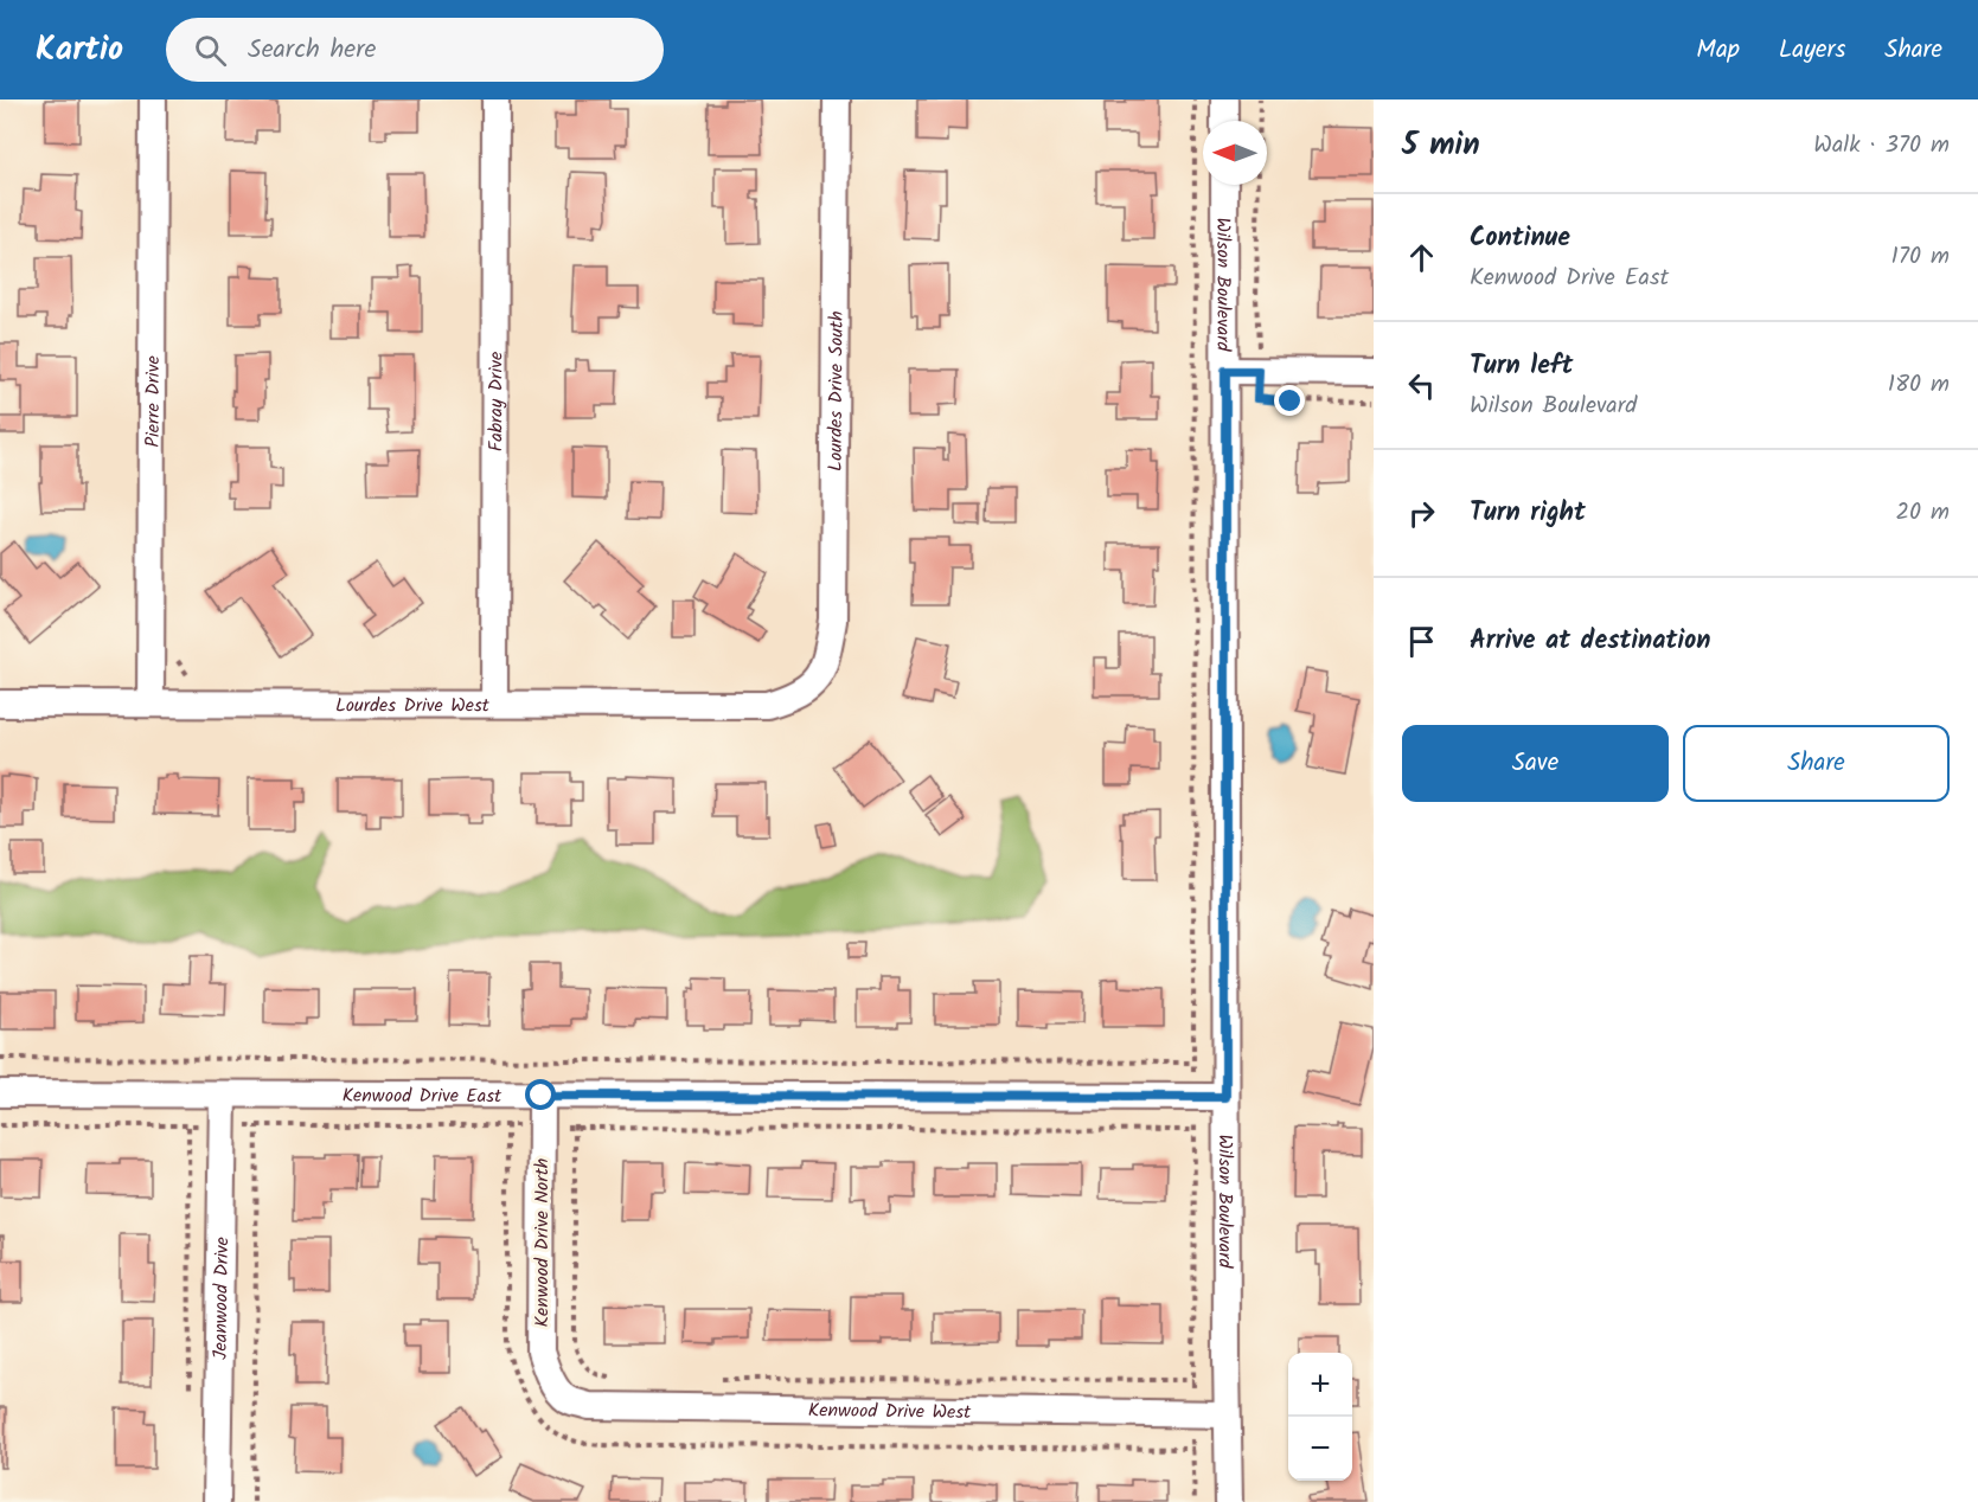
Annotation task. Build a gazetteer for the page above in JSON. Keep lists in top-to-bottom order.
{
  "streets": {
    "street": [
      "Wilson Boulevard",
      "Lourdes Drive South",
      "Pierre Drive",
      "Fabray Drive",
      "Lourdes Drive West",
      "Kenwood Drive East",
      "Kenwood Drive North",
      "Jeanwood Drive",
      "Kenwood Drive West"
    ]
  },
  "crossings": [
    ["Wilson Boulevard", "Kenwood Drive East"],
    ["Wilson Boulevard", "Kenwood Drive West"],
    ["Lourdes Drive South", "Lourdes Drive West"],
    ["Pierre Drive", "Lourdes Drive West"],
    ["Fabray Drive", "Lourdes Drive West"],
    ["Kenwood Drive East", "Kenwood Drive North"],
    ["Kenwood Drive East", "Jeanwood Drive"],
    ["Kenwood Drive North", "Kenwood Drive West"]
  ],
  "north": "left",
  "page": {
    "header": "Kartio",
    "search": "Search here",
    "nav": ["Map", "Layers", "Share"],
    "heading": ["5 min", "Walk · 370 m"],
    "list": [
      ["Continue", "Kenwood Drive East", "170 m"],
      ["Turn left", "Wilson Boulevard", "180 m"],
      ["Turn right", "20 m"],
      "Arrive at destination"
    ],
    "buttons": ["Save", "Share"],
    "map_buttons": ["+", "−"]
  }
}
